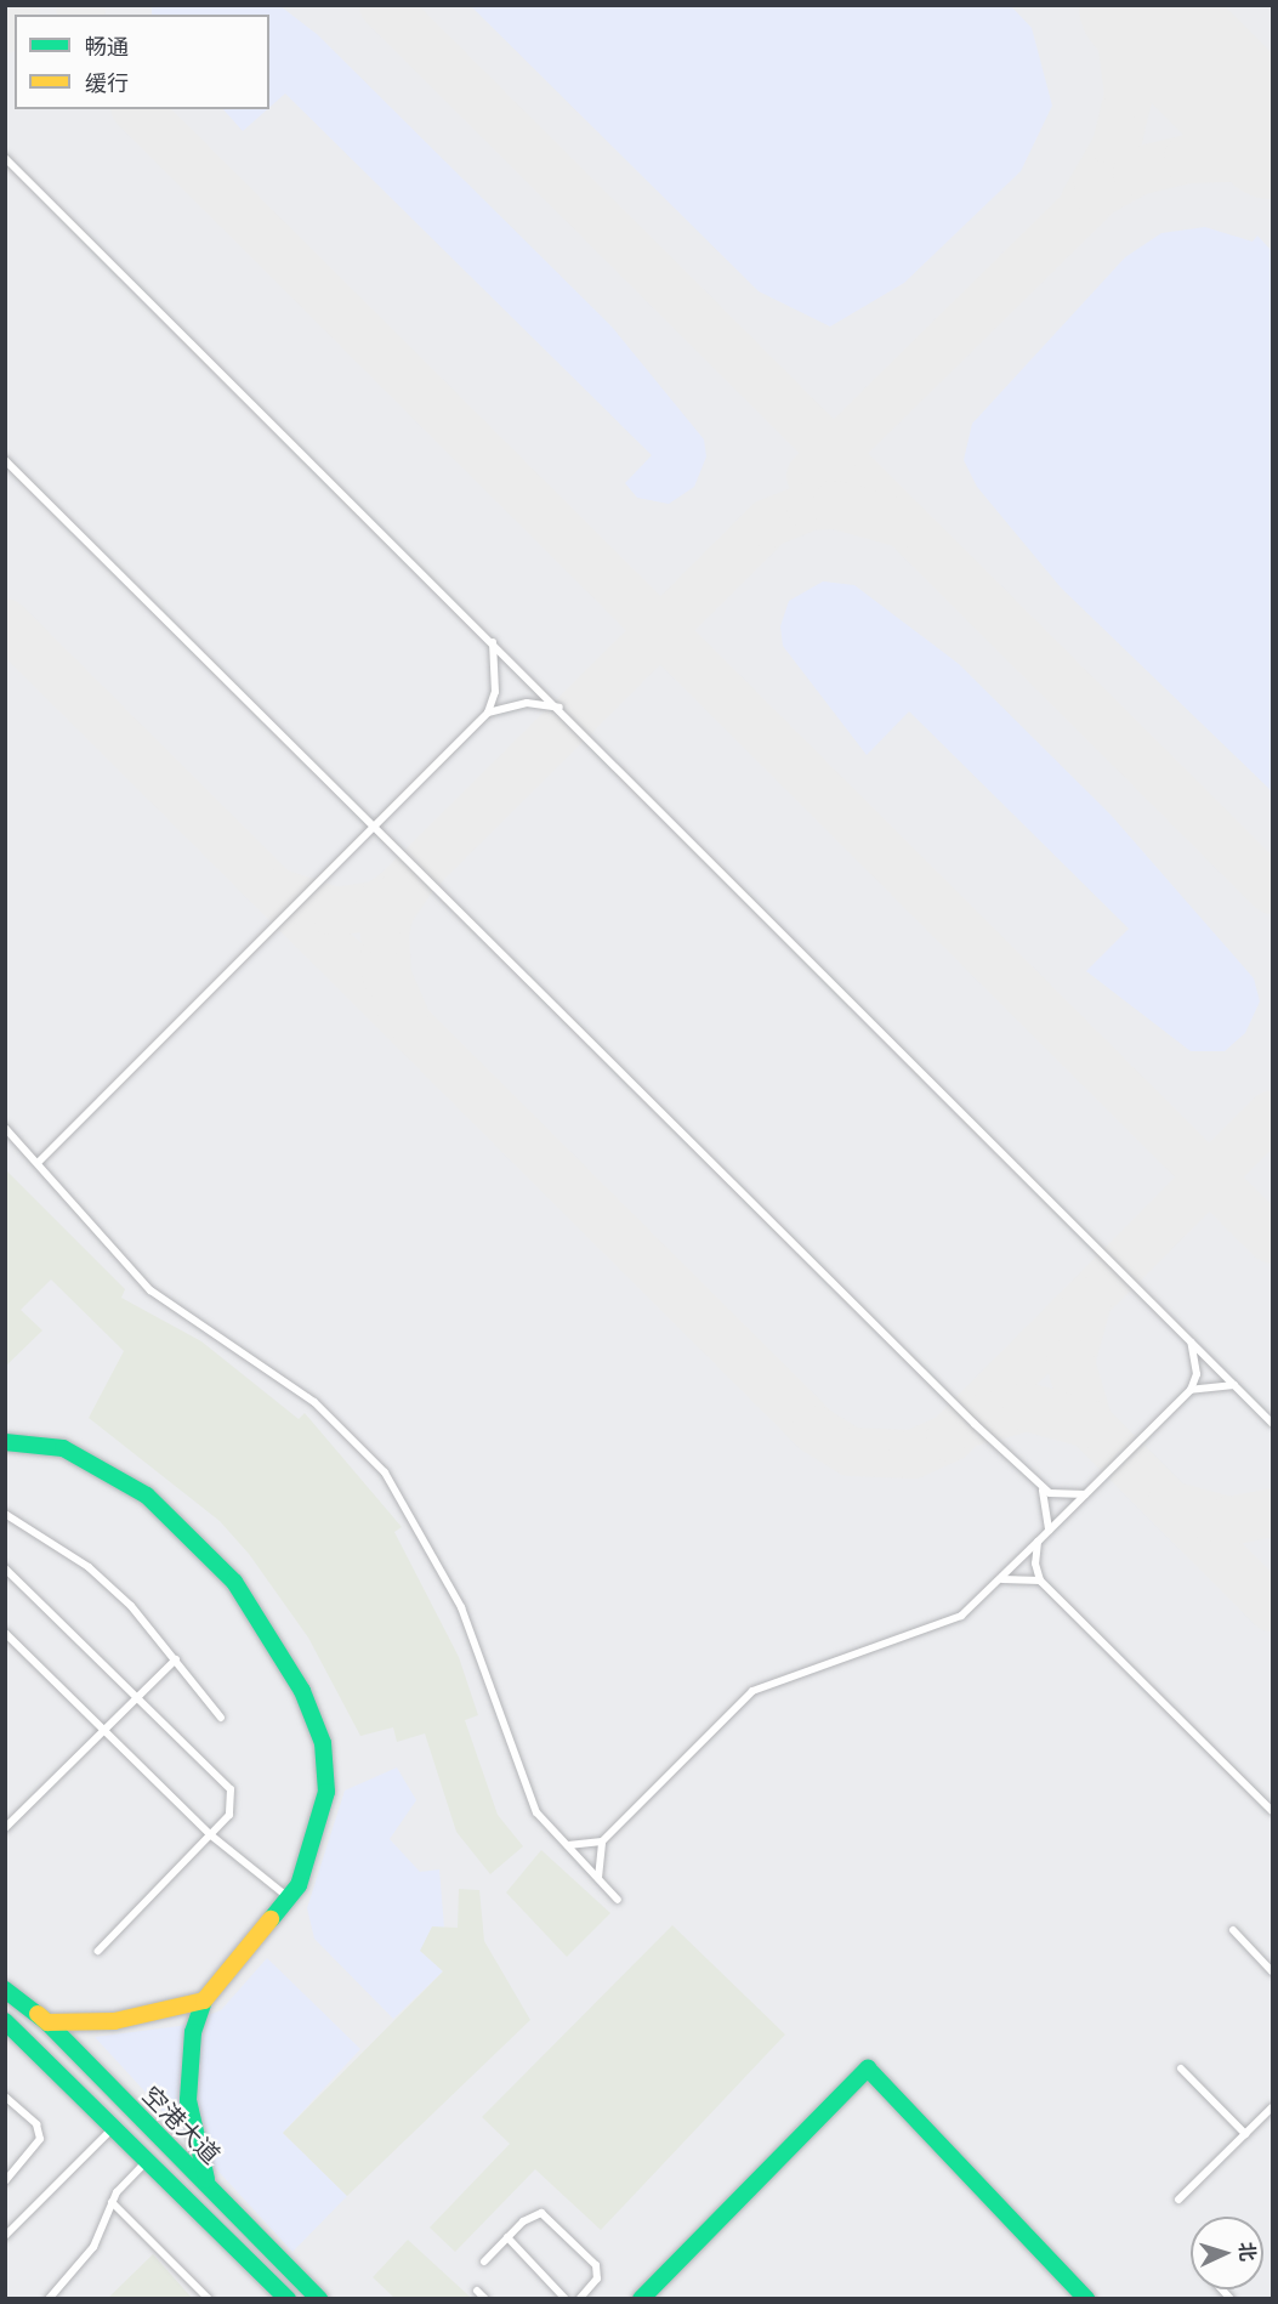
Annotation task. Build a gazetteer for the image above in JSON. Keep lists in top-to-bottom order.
{
  "streets": {
    "street": ["空港大道"]
  },
  "legend": ["畅通", "缓行"],
  "north": "right"
}
